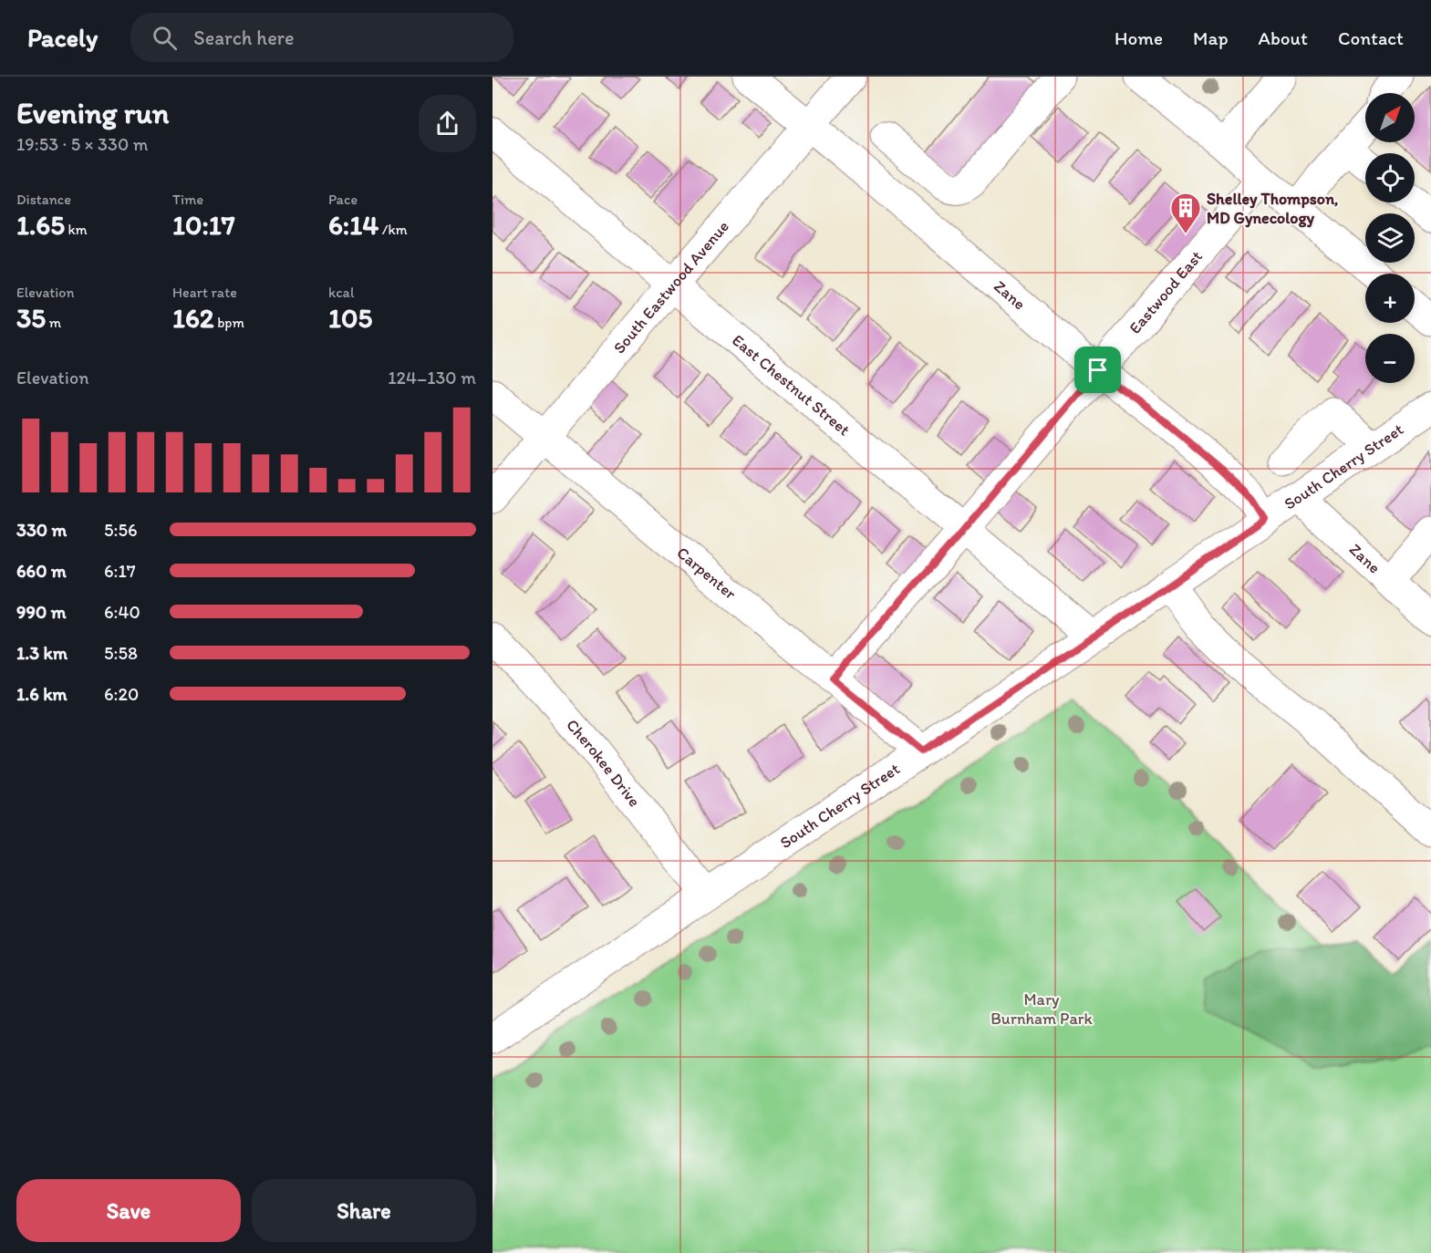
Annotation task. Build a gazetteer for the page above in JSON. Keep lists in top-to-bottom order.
{
  "streets": {
    "street": [
      "South Eastwood Avenue",
      "Eastwood East",
      "Zane",
      "East Chestnut Street",
      "South Cherry Street",
      "Carpenter",
      "Cherokee Drive"
    ]
  },
  "crossings": [
    ["South Eastwood Avenue", "Zane"],
    ["South Eastwood Avenue", "East Chestnut Street"],
    ["South Eastwood Avenue", "Carpenter"],
    ["Eastwood East", "Zane"],
    ["Eastwood East", "East Chestnut Street"],
    ["Eastwood East", "Carpenter"],
    ["Zane", "South Cherry Street"],
    ["East Chestnut Street", "South Cherry Street"],
    ["South Cherry Street", "Carpenter"],
    ["South Cherry Street", "Cherokee Drive"]
  ],
  "parks": ["Mary Burnham Park"],
  "places": {
    "building": ["Shelley Thompson, MD Gynecology"]
  },
  "north": "top right",
  "page": {
    "header": "Pacely",
    "search": "Search here",
    "nav": [
      "Home",
      "Map",
      "About",
      "Contact"
    ],
    "heading": ["Evening run", "19:53 · 5 × 330 m"],
    "map_buttons": ["+", "−"],
    "stats": [
      ["Distance", "1.65 km"],
      ["Time", "10:17"],
      ["Pace", "6:14 /km"],
      ["Elevation", "35 m"],
      ["Heart rate", "162 bpm"],
      ["kcal", "105"]
    ],
    "chart": ["Elevation", "124–130 m"],
    "list": [
      {
        "name": "330 m",
        "note": "5:56"
      },
      {
        "name": "660 m",
        "note": "6:17"
      },
      {
        "name": "990 m",
        "note": "6:40"
      },
      {
        "name": "1.3 km",
        "note": "5:58"
      },
      {
        "name": "1.6 km",
        "note": "6:20"
      }
    ],
    "buttons": ["Save", "Share"]
  }
}
